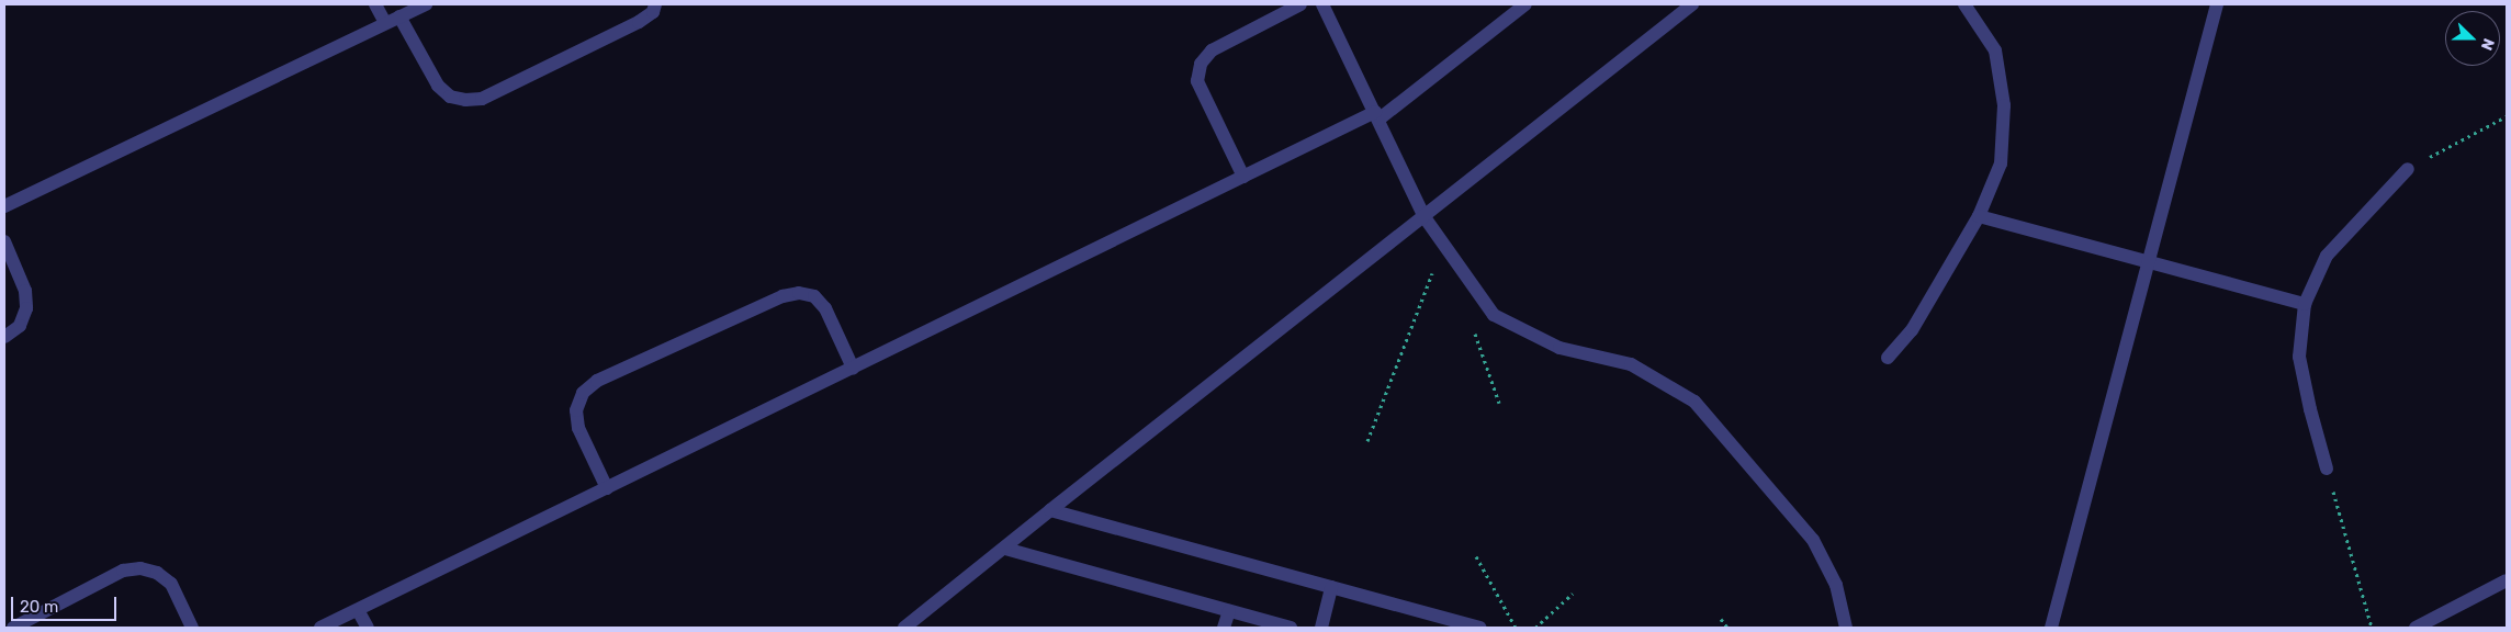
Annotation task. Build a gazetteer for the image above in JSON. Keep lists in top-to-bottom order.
{
  "scale_bar": "20 m",
  "north": "right"
}
